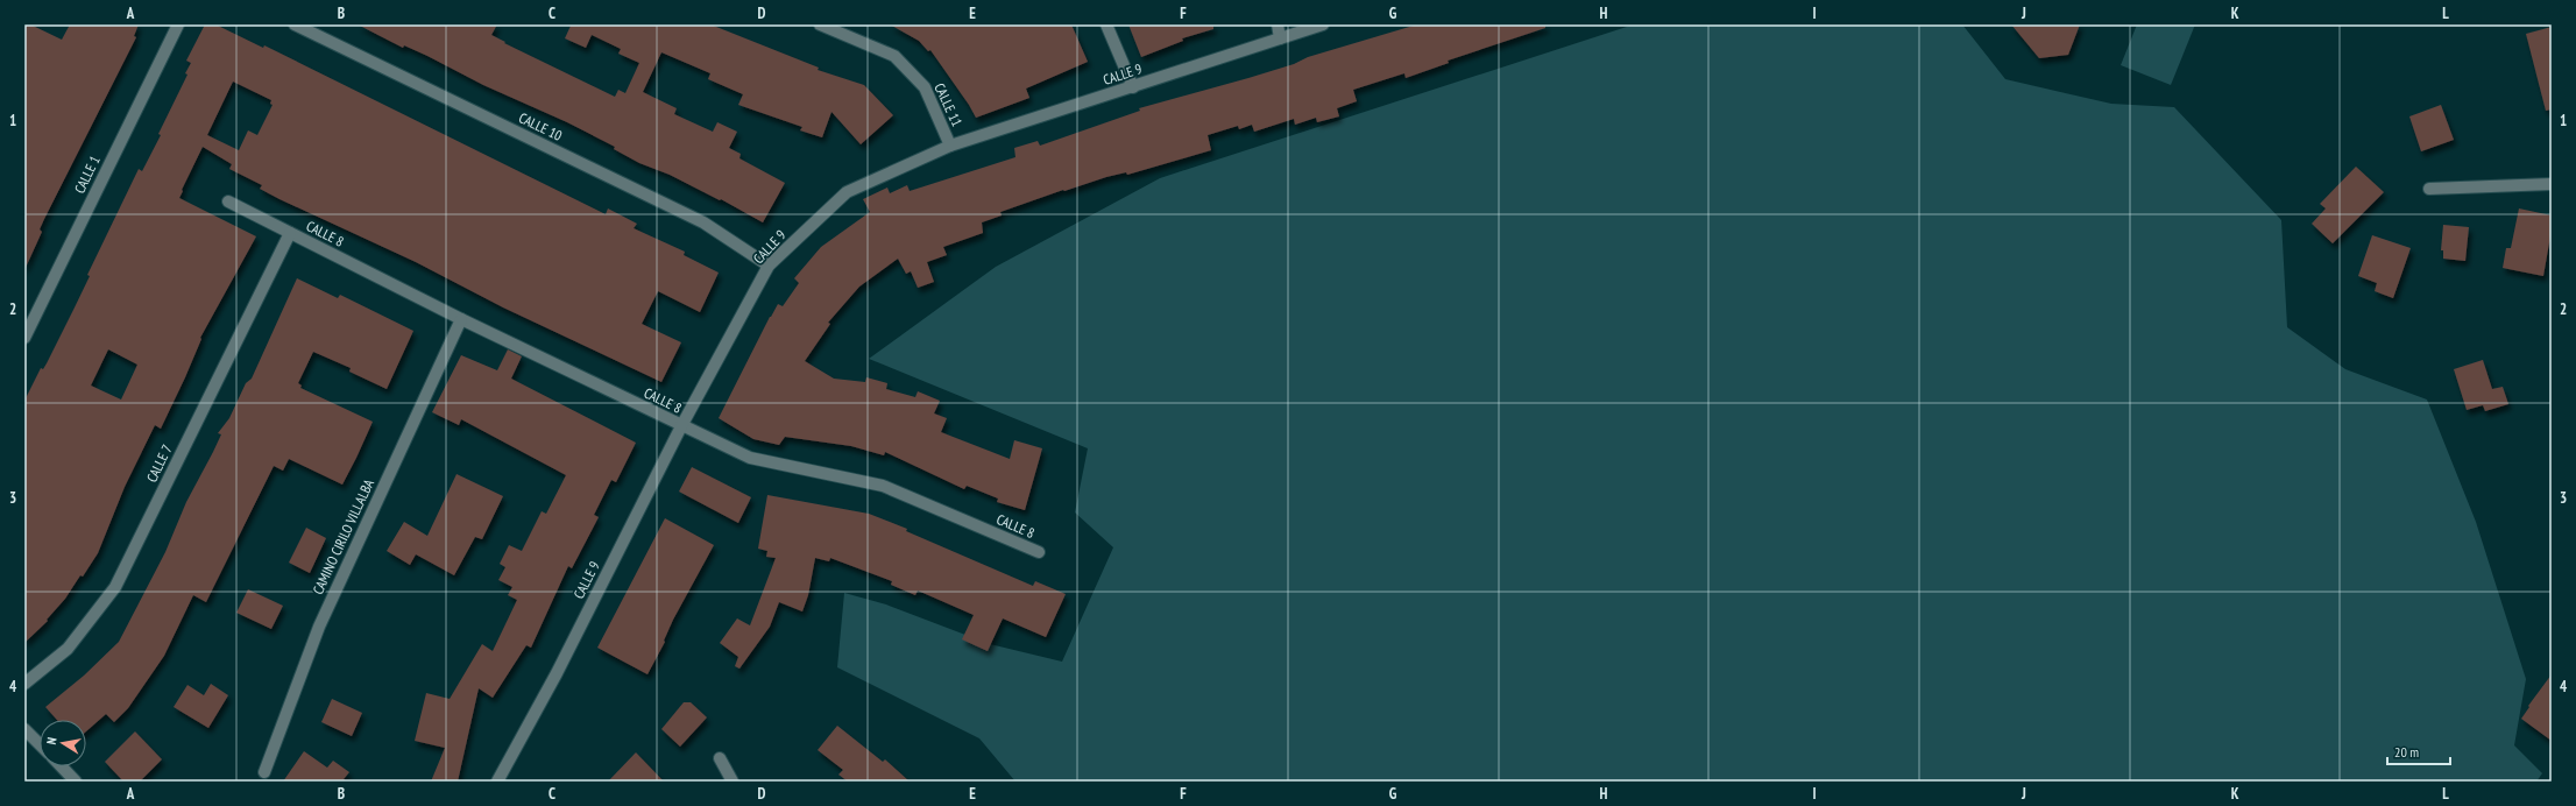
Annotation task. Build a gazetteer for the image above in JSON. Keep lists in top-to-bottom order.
{
  "streets": {
    "street": [
      "CALLE 9",
      "CALLE 11",
      "CALLE 10",
      "CALLE 1",
      "CALLE 8",
      "CALLE 7",
      "CAMINO CIRILO VILLALBA"
    ]
  },
  "crossings": [
    ["CALLE 9", "CALLE 11"],
    ["CALLE 9", "CALLE 10"],
    ["CALLE 9", "CALLE 8"],
    ["CALLE 8", "CALLE 7"],
    ["CALLE 8", "CAMINO CIRILO VILLALBA"]
  ],
  "scale_bar": "20 m",
  "north": "left",
  "grid": {
    "columns": [
      "A",
      "B",
      "C",
      "D",
      "E",
      "F",
      "G",
      "H",
      "I",
      "J",
      "K",
      "L"
    ],
    "rows": [
      "1",
      "2",
      "3",
      "4"
    ]
  }
}
